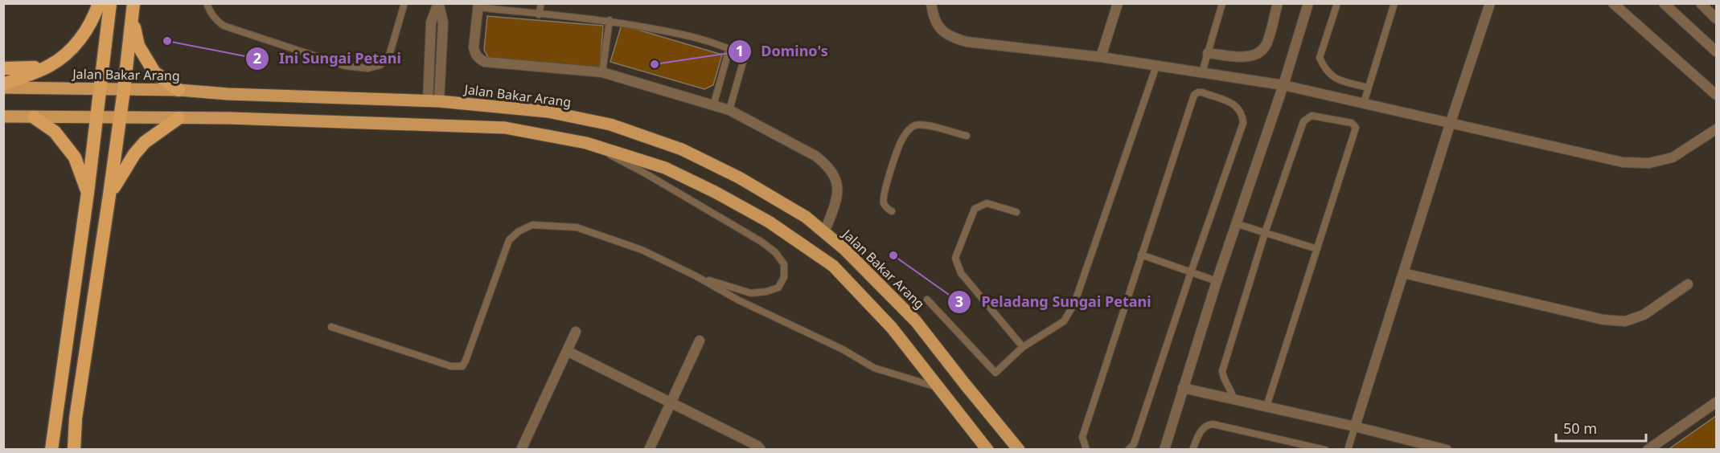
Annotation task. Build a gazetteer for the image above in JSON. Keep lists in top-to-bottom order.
{
  "streets": {
    "main road": ["Jalan Bakar Arang"]
  },
  "places": ["Ini Sungai Petani", "Domino's", "Peladang Sungai Petani"],
  "scale_bar": "50 m"
}
